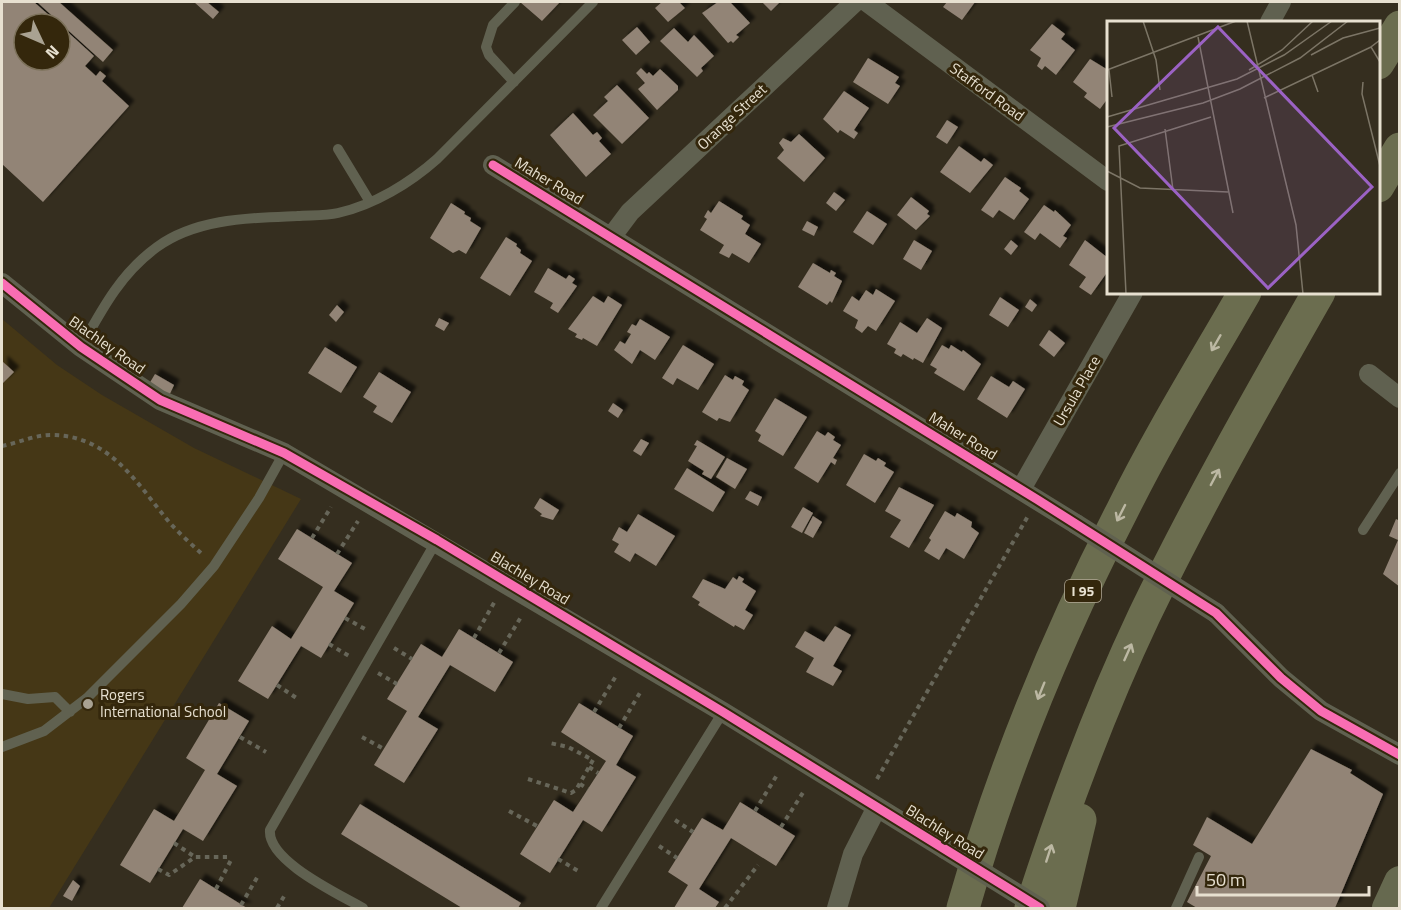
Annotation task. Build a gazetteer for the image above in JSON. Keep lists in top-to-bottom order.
{
  "streets": {
    "highway": ["I 95"],
    "street": [
      "Stafford Road",
      "Orange Street",
      "Maher Road",
      "Blachley Road",
      "Ursula Place"
    ]
  },
  "crossings": [
    ["Orange Street", "Maher Road"],
    ["Maher Road", "Ursula Place"]
  ],
  "places": ["Rogers International School"],
  "scale_bar": "50 m",
  "north": "bottom right"
}
